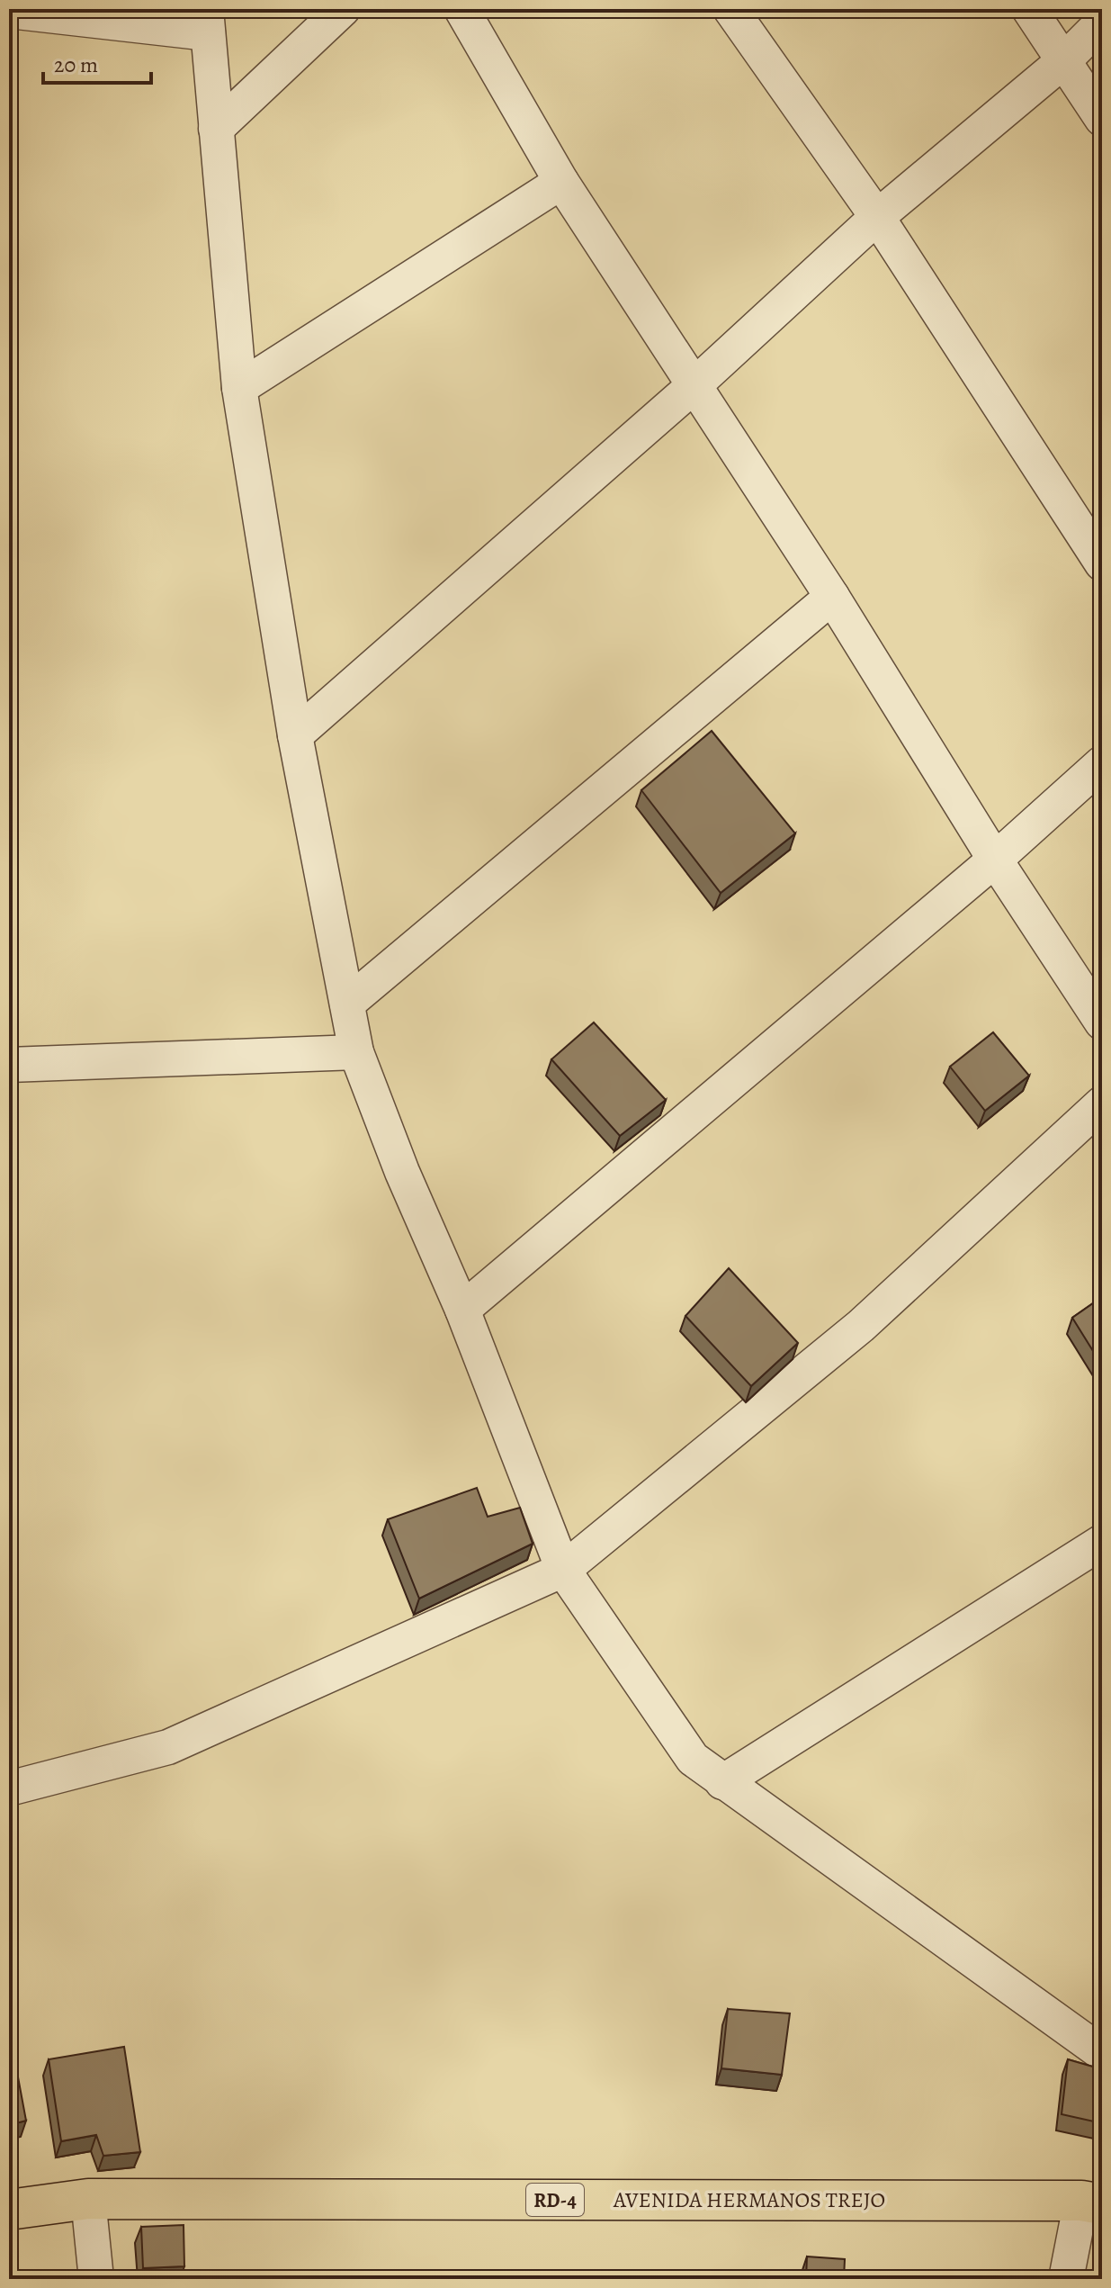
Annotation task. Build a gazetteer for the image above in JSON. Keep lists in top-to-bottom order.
{
  "streets": {
    "main road": ["RD-4", "AVENIDA HERMANOS TREJO"]
  },
  "scale_bar": "20 m"
}
